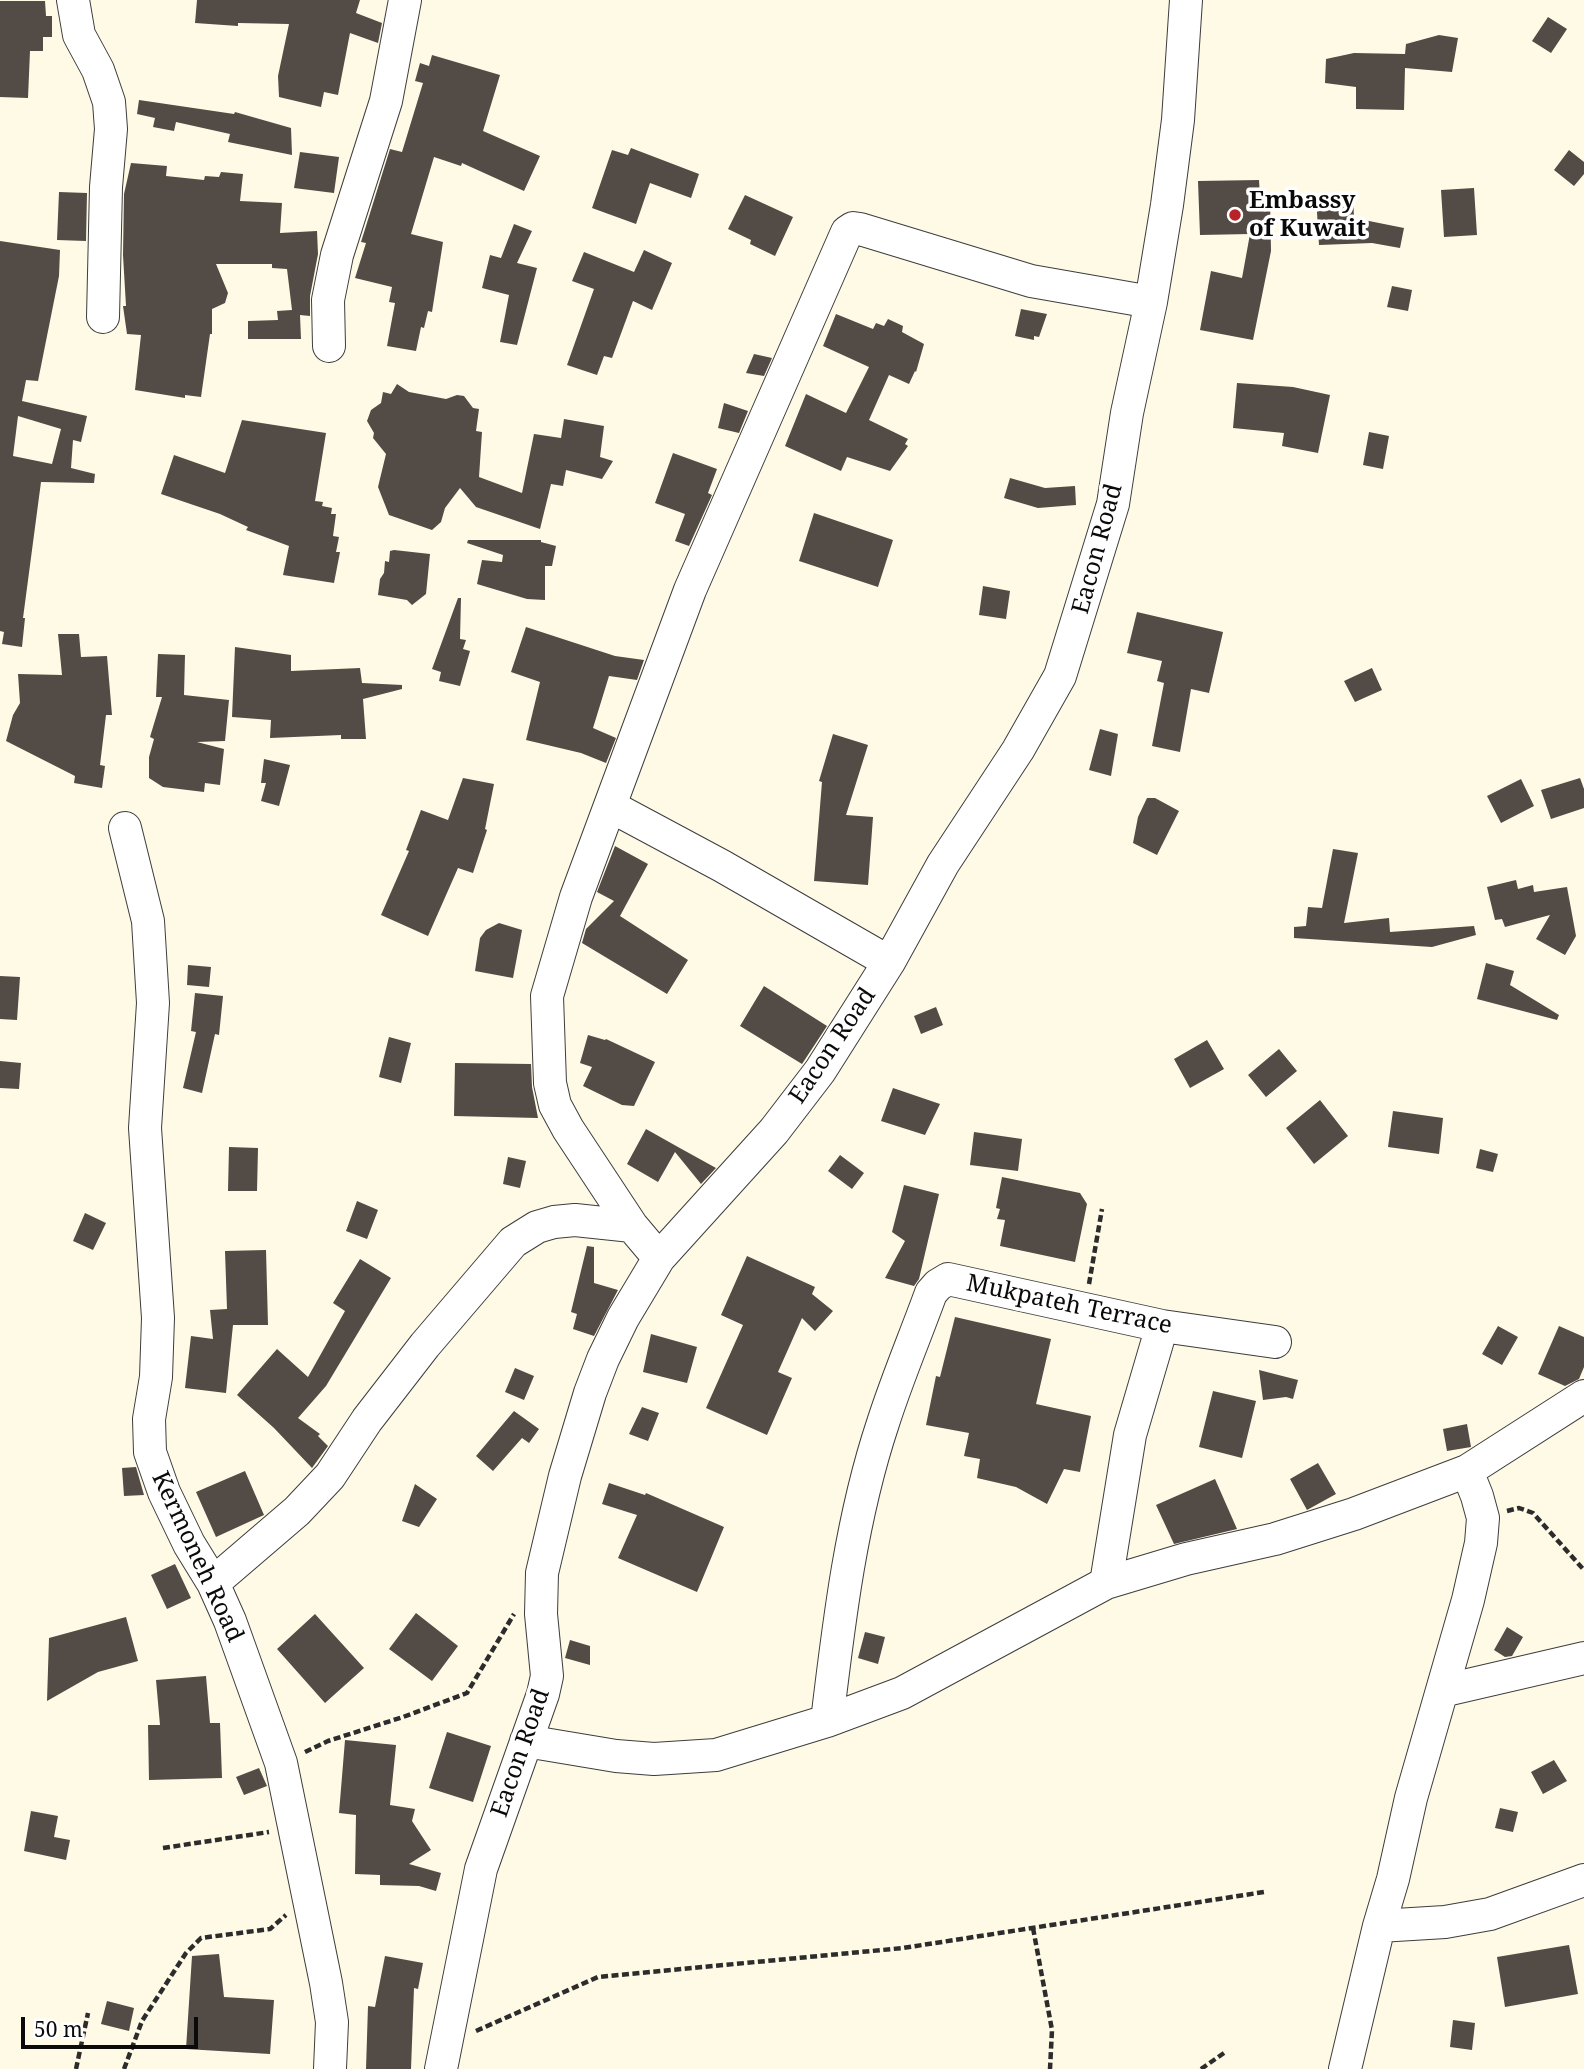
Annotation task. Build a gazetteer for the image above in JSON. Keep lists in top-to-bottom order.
{
  "streets": {
    "street": ["Eacon Road", "Mukpateh Terrace", "Kermoneh Road"]
  },
  "places": ["Embassy of Kuwait"],
  "scale_bar": "50 m"
}
